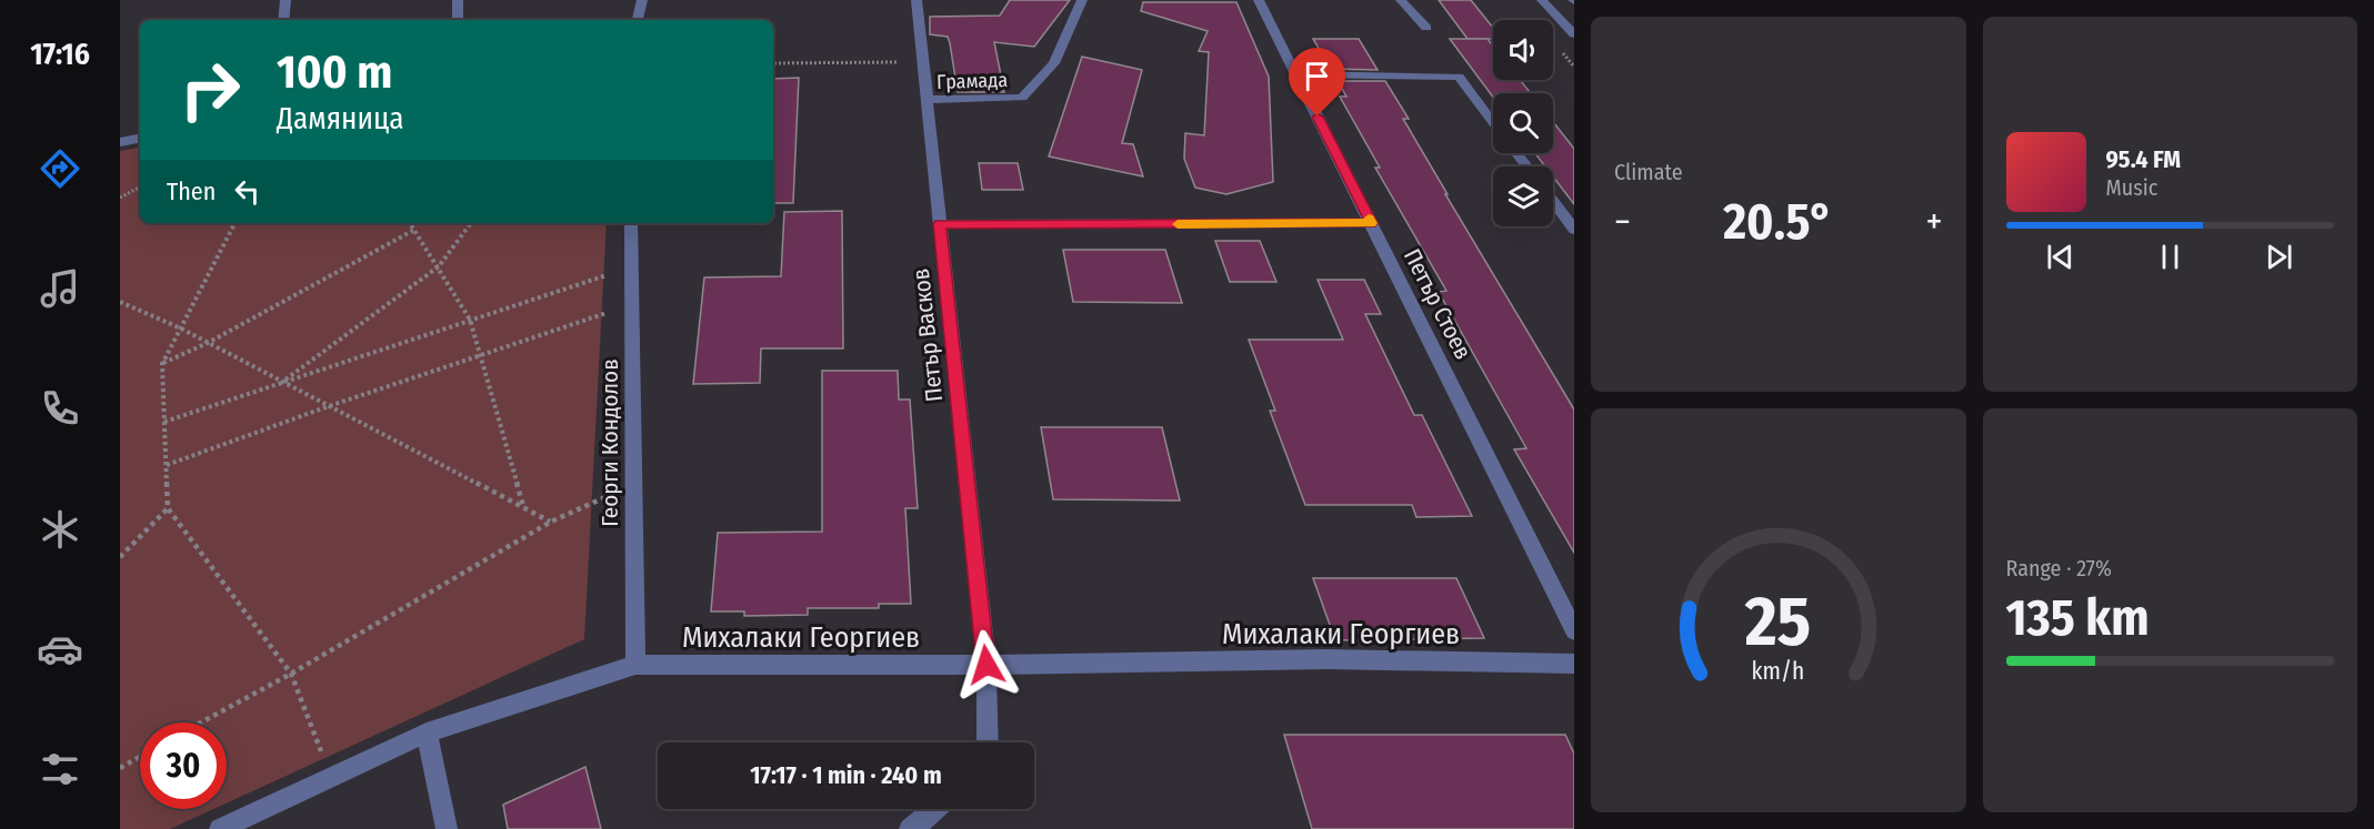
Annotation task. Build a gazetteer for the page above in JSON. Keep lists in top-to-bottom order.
{
  "streets": {
    "street": [
      "Грамада",
      "Петър Стоев",
      "Петър Васков",
      "Георги Кондолов",
      "Михалаки Георгиев"
    ]
  },
  "crossings": [
    ["Грамада", "Петър Васков"],
    ["Петър Васков", "Михалаки Георгиев"],
    ["Георги Кондолов", "Михалаки Георгиев"]
  ],
  "page": {
    "tabs": "17:16",
    "tile": [
      "Climate",
      ["Range · 27%", "135 km"]
    ],
    "turn": ["100 m", "Дамяница"],
    "song": ["95.4 FM", "Music"],
    "then": "Then",
    "heat": ["−", "20.5°", "+"],
    "limit": "30",
    "trip": "17:17 · 1 min · 240 m",
    "gauge": ["25", "km/h"]
  }
}
